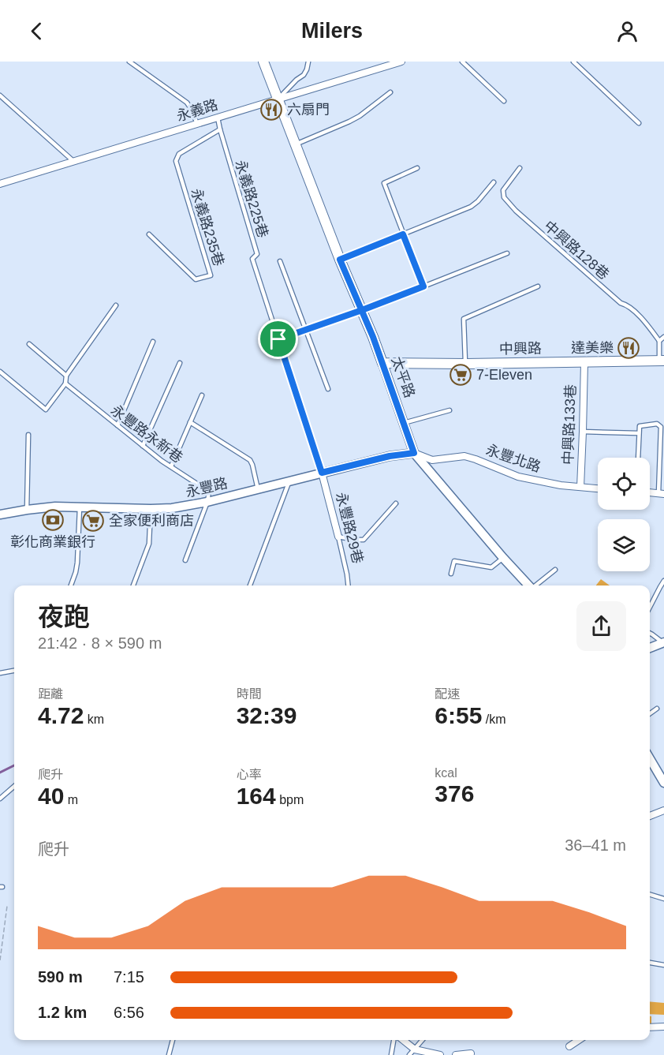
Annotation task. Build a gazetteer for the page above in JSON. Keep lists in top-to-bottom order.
{
  "streets": {
    "main road": ["中興路", "太平路"],
    "street": [
      "永義路",
      "中興路133巷",
      "永豐北路",
      "永豐路",
      "永豐路29巷"
    ],
    "lane": [
      "永義路225巷",
      "永義路235巷",
      "中興路128巷",
      "永豐路永新巷"
    ]
  },
  "crossings": [
    ["永義路", "永義路225巷"],
    ["永義路", "太平路"],
    ["永義路225巷", "永義路235巷"],
    ["永義路225巷", "永豐路29巷"],
    ["中興路128巷", "中興路"],
    ["中興路", "太平路"],
    ["中興路", "中興路133巷"],
    ["太平路", "永豐北路"],
    ["太平路", "永豐路"],
    ["中興路133巷", "永豐北路"],
    ["永豐路永新巷", "永豐路"],
    ["永豐北路", "永豐路"],
    ["永豐路", "永豐路29巷"]
  ],
  "places": {
    "restaurant": ["六扇門", "達美樂"],
    "supermarket": ["7-Eleven", "全家便利商店"],
    "bank": ["彰化商業銀行"]
  },
  "page": {
    "header": "Milers",
    "heading": ["夜跑", "21:42 · 8 × 590 m"],
    "stats": [
      ["距離", "4.72 km"],
      ["時間", "32:39"],
      ["配速", "6:55 /km"],
      ["爬升", "40 m"],
      ["心率", "164 bpm"],
      ["kcal", "376"]
    ],
    "chart": ["爬升", "36–41 m"],
    "list": [
      {
        "name": "590 m",
        "note": "7:15"
      },
      {
        "name": "1.2 km",
        "note": "6:56"
      }
    ]
  }
}
